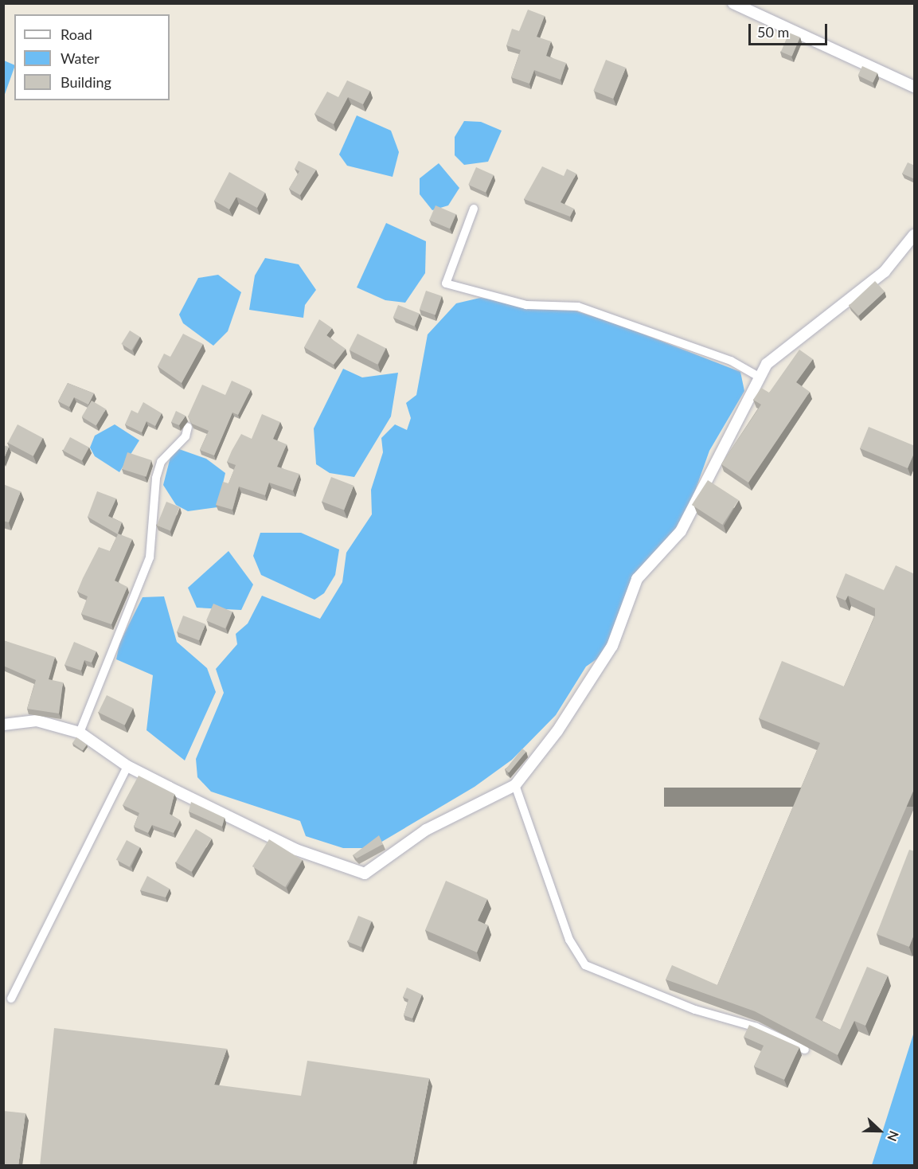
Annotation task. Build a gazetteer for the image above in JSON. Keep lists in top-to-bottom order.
{
  "legend": ["Road", "Water", "Building"],
  "scale_bar": "50 m",
  "north": "right"
}
